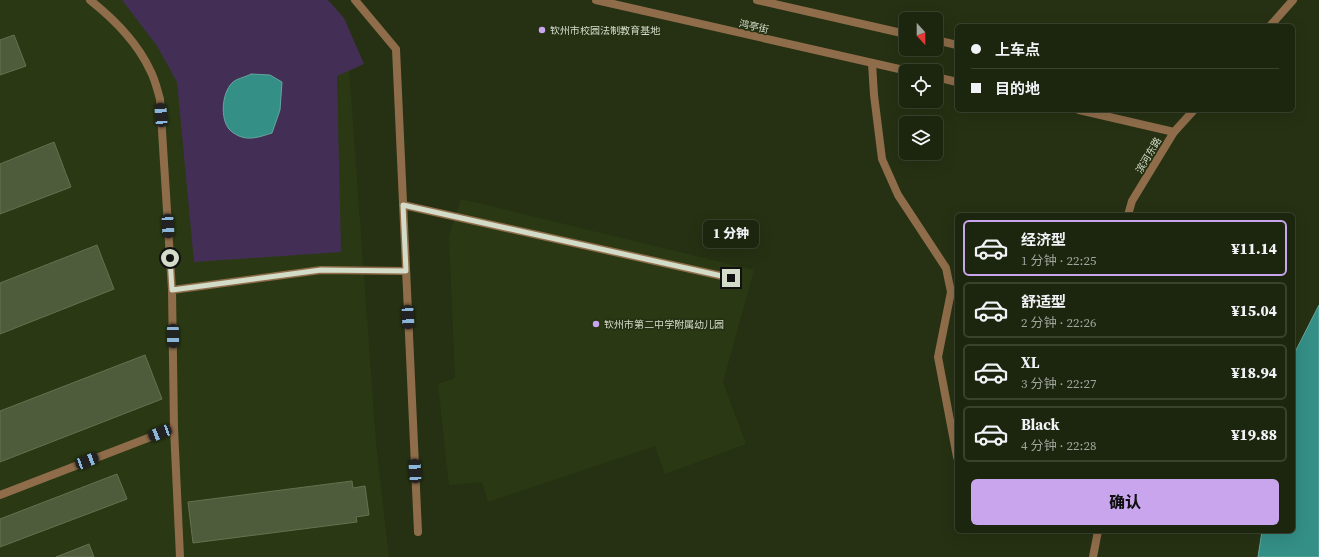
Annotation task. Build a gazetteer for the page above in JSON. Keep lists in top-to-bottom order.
{
  "streets": {
    "street": ["鸿亭街", "滨河东路"]
  },
  "places": ["钦州市校园法制教育基地", "钦州市第二中学附属幼儿园"],
  "north": "bottom",
  "page": {
    "banner": ["上车点", "目的地"],
    "bubble": "1 分钟",
    "list": [
      {
        "name": "经济型",
        "note": "1 分钟 · 22:25",
        "value": "¥11.14"
      },
      {
        "name": "舒适型",
        "note": "2 分钟 · 22:26",
        "value": "¥15.04"
      },
      {
        "name": "XL",
        "note": "3 分钟 · 22:27",
        "value": "¥18.94"
      },
      {
        "name": "Black",
        "note": "4 分钟 · 22:28",
        "value": "¥19.88"
      }
    ],
    "buttons": "确认"
  }
}
